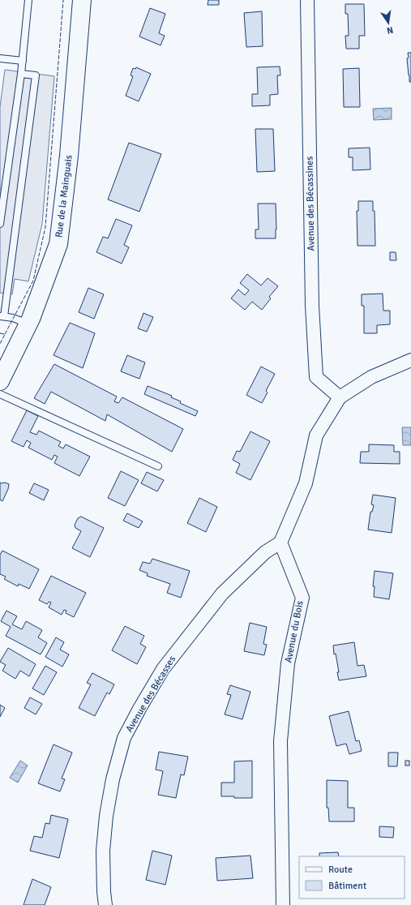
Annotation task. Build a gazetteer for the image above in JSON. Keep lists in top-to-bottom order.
{
  "streets": {
    "street": [
      "Rue de la Mainguais",
      "Avenue des Bécassines",
      "Avenue du Bois",
      "Avenue des Bécasses"
    ]
  },
  "crossings": [
    ["Avenue du Bois", "Avenue des Bécasses"]
  ],
  "legend": ["Route", "Bâtiment"],
  "north": "bottom"
}
